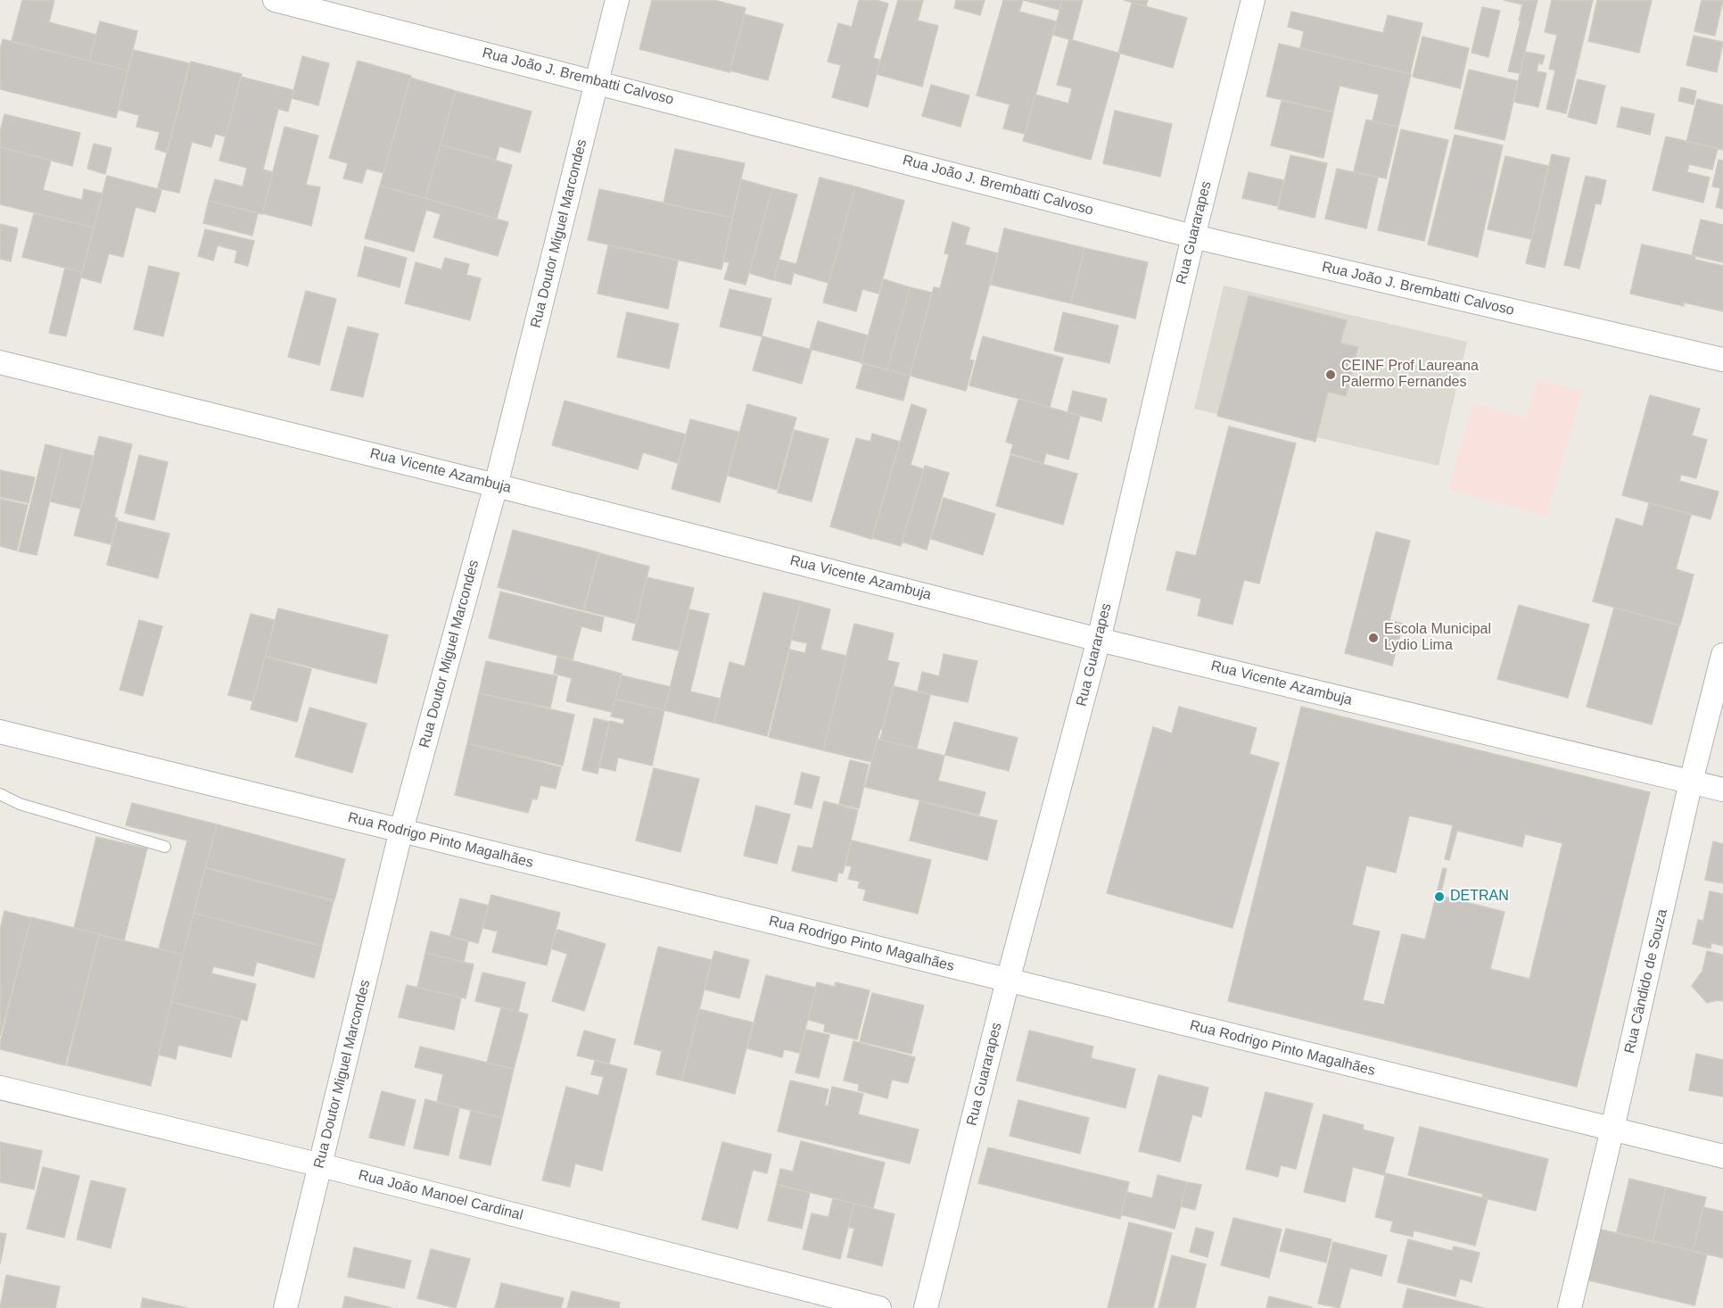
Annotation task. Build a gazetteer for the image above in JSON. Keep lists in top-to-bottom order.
{
  "streets": {
    "street": [
      "Rua João J. Brembatti Calvoso",
      "Rua Guararapes",
      "Rua Doutor Miguel Marcondes",
      "Rua Vicente Azambuja",
      "Rua Rodrigo Pinto Magalhães",
      "Rua Cândido de Souza",
      "Rua João Manoel Cardinal"
    ]
  },
  "crossings": [
    ["Rua João J. Brembatti Calvoso", "Rua Guararapes"],
    ["Rua João J. Brembatti Calvoso", "Rua Doutor Miguel Marcondes"],
    ["Rua Guararapes", "Rua Vicente Azambuja"],
    ["Rua Guararapes", "Rua Rodrigo Pinto Magalhães"],
    ["Rua Doutor Miguel Marcondes", "Rua Vicente Azambuja"],
    ["Rua Doutor Miguel Marcondes", "Rua Rodrigo Pinto Magalhães"],
    ["Rua Doutor Miguel Marcondes", "Rua João Manoel Cardinal"],
    ["Rua Vicente Azambuja", "Rua Cândido de Souza"],
    ["Rua Rodrigo Pinto Magalhães", "Rua Cândido de Souza"]
  ],
  "places": ["CEINF Prof Laureana Palermo Fernandes", "Escola Municipal Lydio Lima", "DETRAN"]
}
